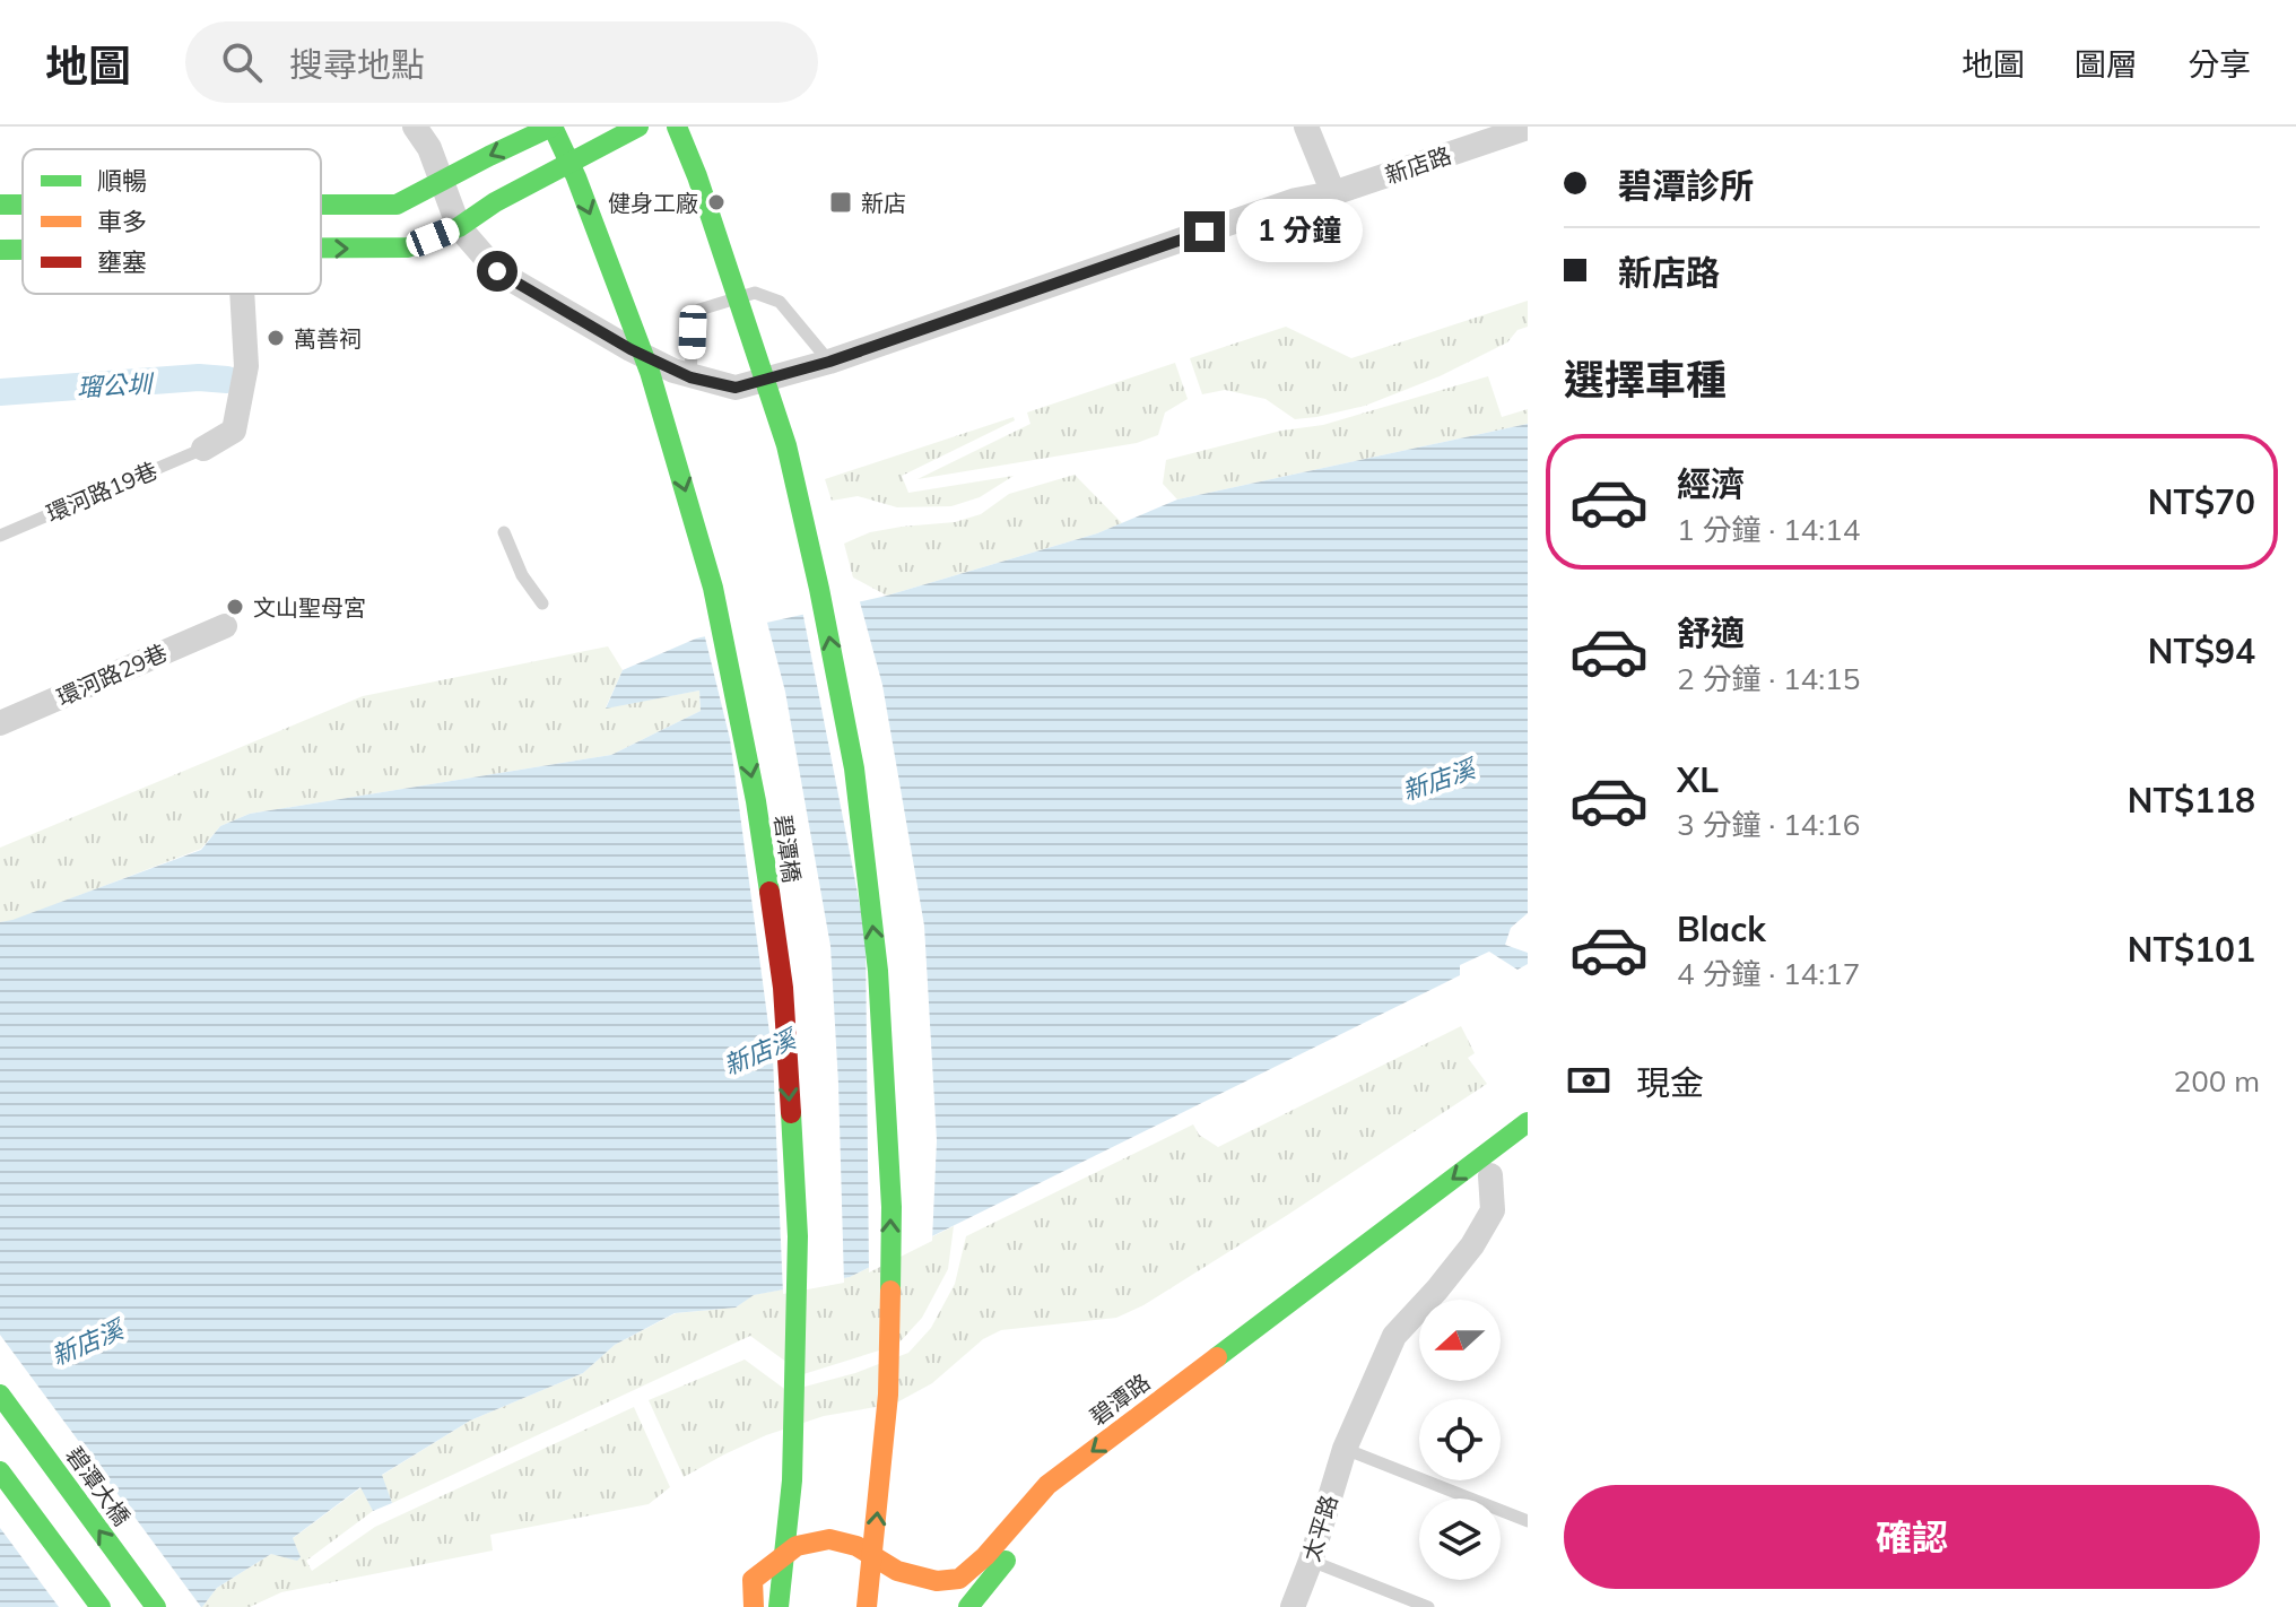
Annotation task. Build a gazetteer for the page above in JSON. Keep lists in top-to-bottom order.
{
  "streets": {
    "main road": ["碧潭橋", "碧潭路", "碧潭大橋"],
    "street": ["新店路", "環河路29巷", "太平路"],
    "lane": ["環河路19巷"]
  },
  "water": ["瑠公圳", "新店溪"],
  "places": {
    "other": ["健身工廠", "萬善祠", "文山聖母宮"],
    "transit": ["新店"]
  },
  "legend": ["順暢", "車多", "壅塞"],
  "north": "left",
  "page": {
    "header": "地圖",
    "search": "搜尋地點",
    "nav": ["地圖", "圖層", "分享"],
    "banner": ["碧潭診所", "新店路"],
    "bubble": "1 分鐘",
    "heading": "選擇車種",
    "list": [
      {
        "name": "經濟",
        "note": "1 分鐘 · 14:14",
        "value": "NT$70"
      },
      {
        "name": "舒適",
        "note": "2 分鐘 · 14:15",
        "value": "NT$94"
      },
      {
        "name": "XL",
        "note": "3 分鐘 · 14:16",
        "value": "NT$118"
      },
      {
        "name": "Black",
        "note": "4 分鐘 · 14:17",
        "value": "NT$101"
      }
    ],
    "pay": ["現金", "200 m"],
    "buttons": "確認"
  }
}
